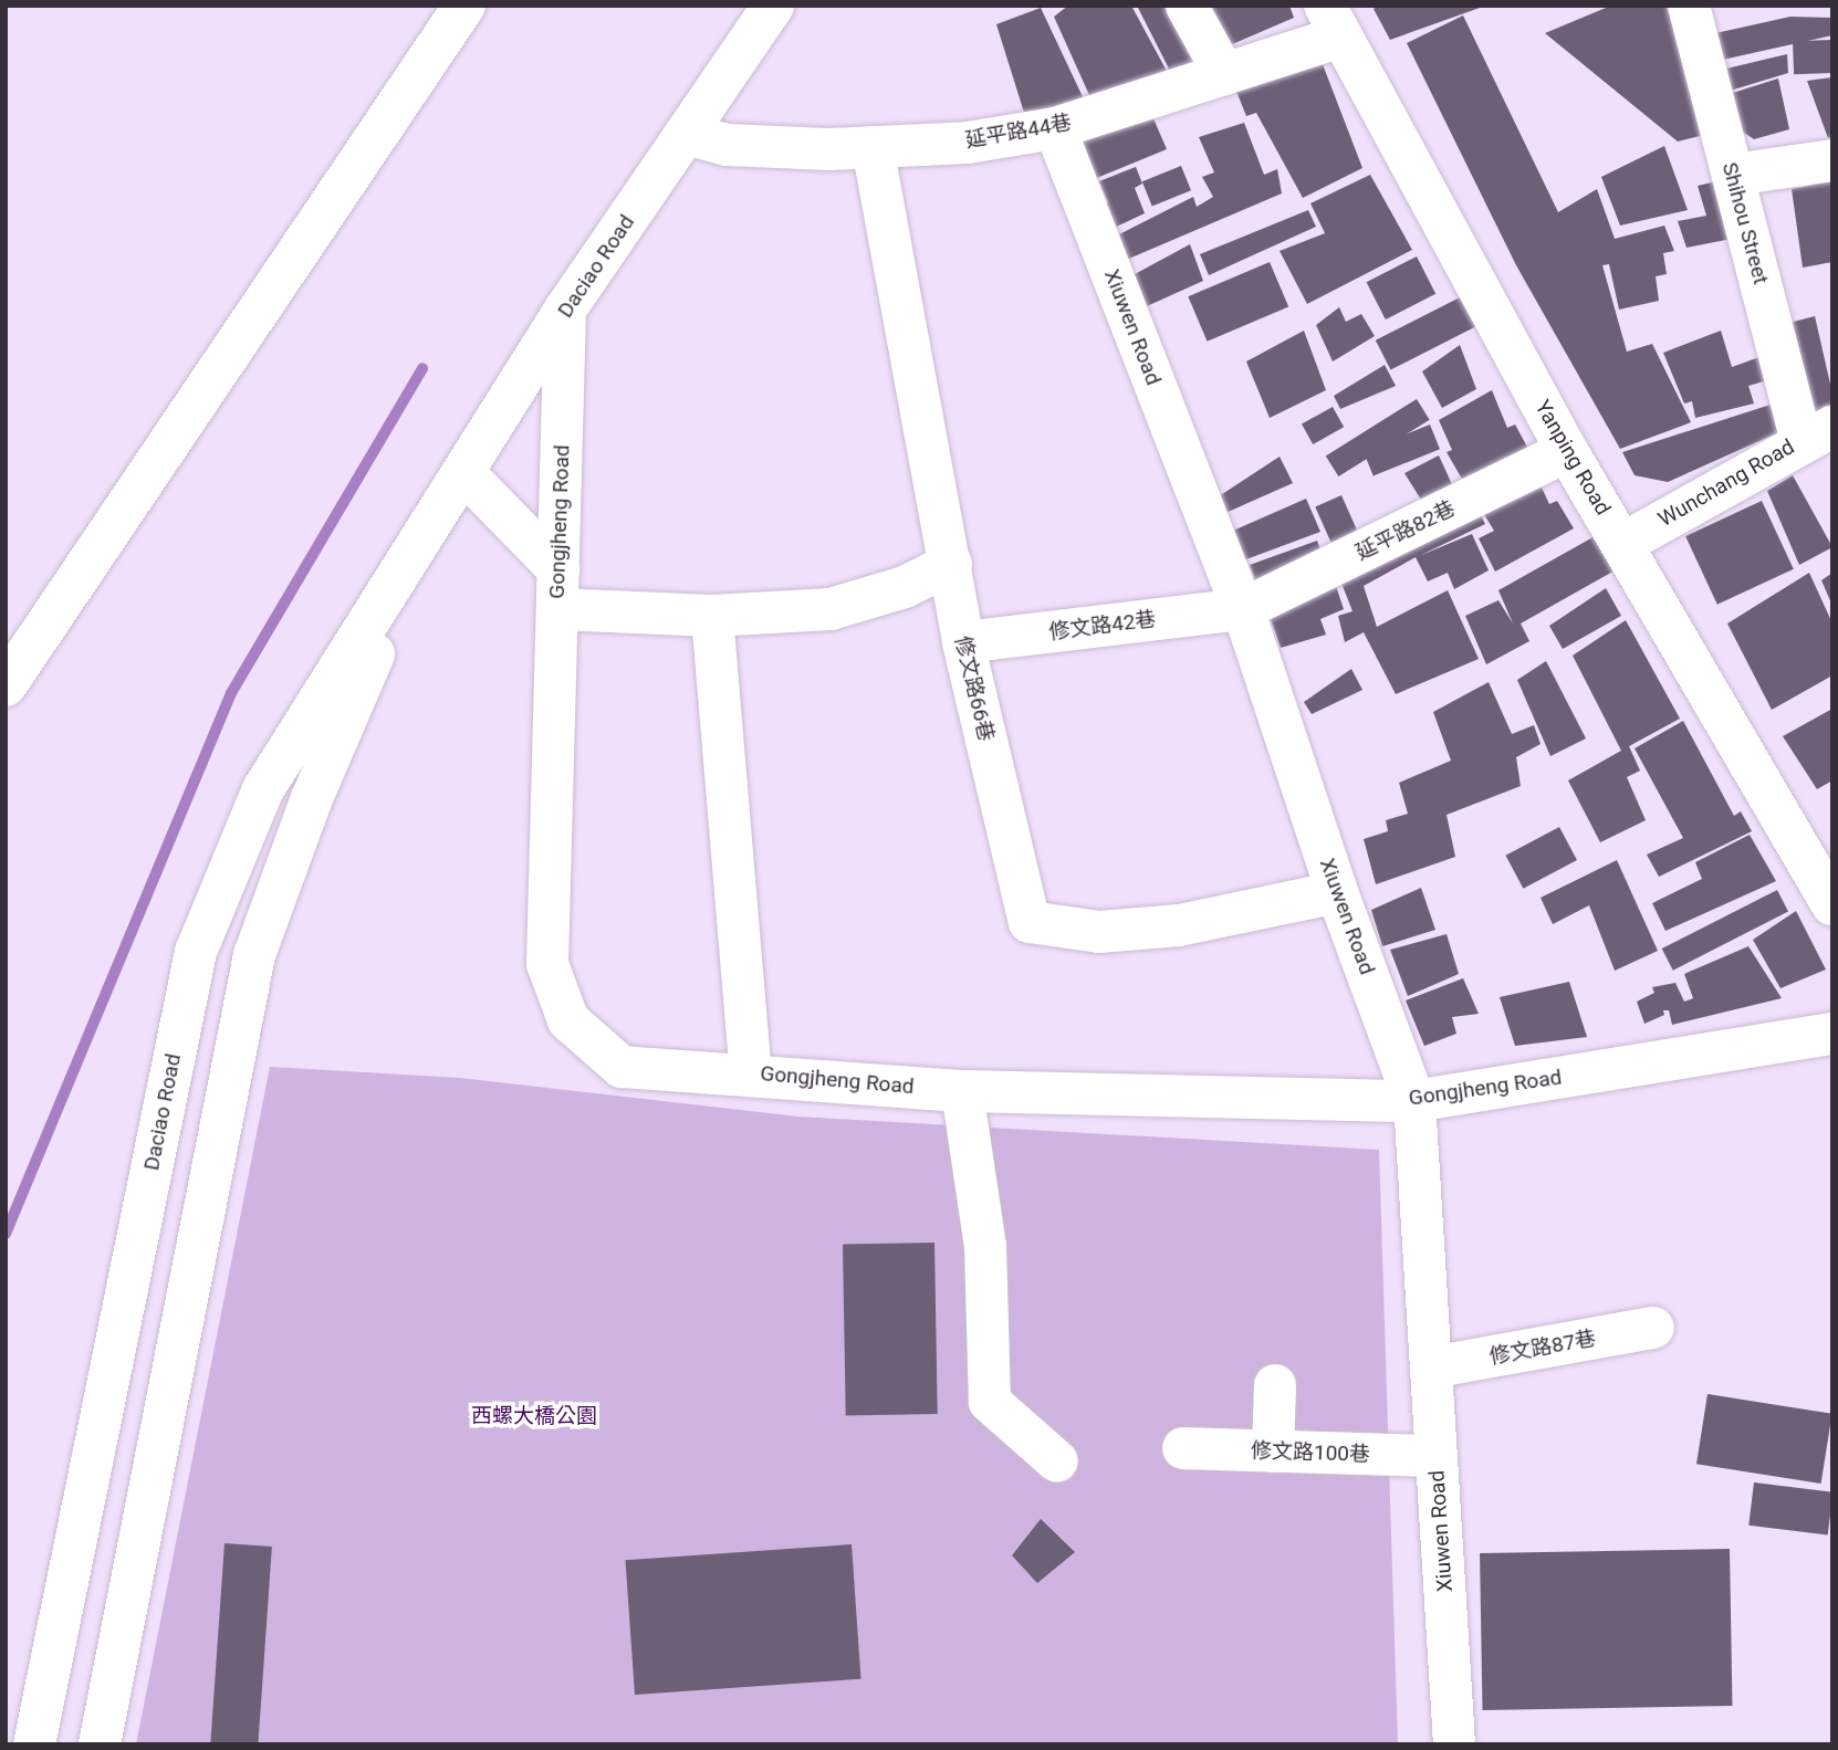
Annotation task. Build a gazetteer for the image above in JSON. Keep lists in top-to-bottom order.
{
  "streets": {
    "street": [
      "延平路44巷",
      "Shihou Street",
      "Daciao Road",
      "Xiuwen Road",
      "Yanping Road",
      "Wunchang Road",
      "Gongjheng Road",
      "延平路82巷",
      "修文路42巷",
      "修文路66巷",
      "修文路87巷",
      "修文路100巷"
    ]
  },
  "crossings": [
    ["延平路44巷", "Daciao Road"],
    ["延平路44巷", "Xiuwen Road"],
    ["延平路44巷", "Yanping Road"],
    ["延平路44巷", "修文路66巷"],
    ["Shihou Street", "Wunchang Road"],
    ["Daciao Road", "Gongjheng Road"],
    ["Xiuwen Road", "Gongjheng Road"],
    ["Xiuwen Road", "延平路82巷"],
    ["Xiuwen Road", "修文路42巷"],
    ["Xiuwen Road", "修文路66巷"],
    ["Xiuwen Road", "修文路87巷"],
    ["Xiuwen Road", "修文路100巷"],
    ["Yanping Road", "Wunchang Road"],
    ["Yanping Road", "延平路82巷"],
    ["延平路82巷", "修文路42巷"],
    ["修文路42巷", "修文路66巷"]
  ],
  "parks": ["西螺大橋公園"]
}
